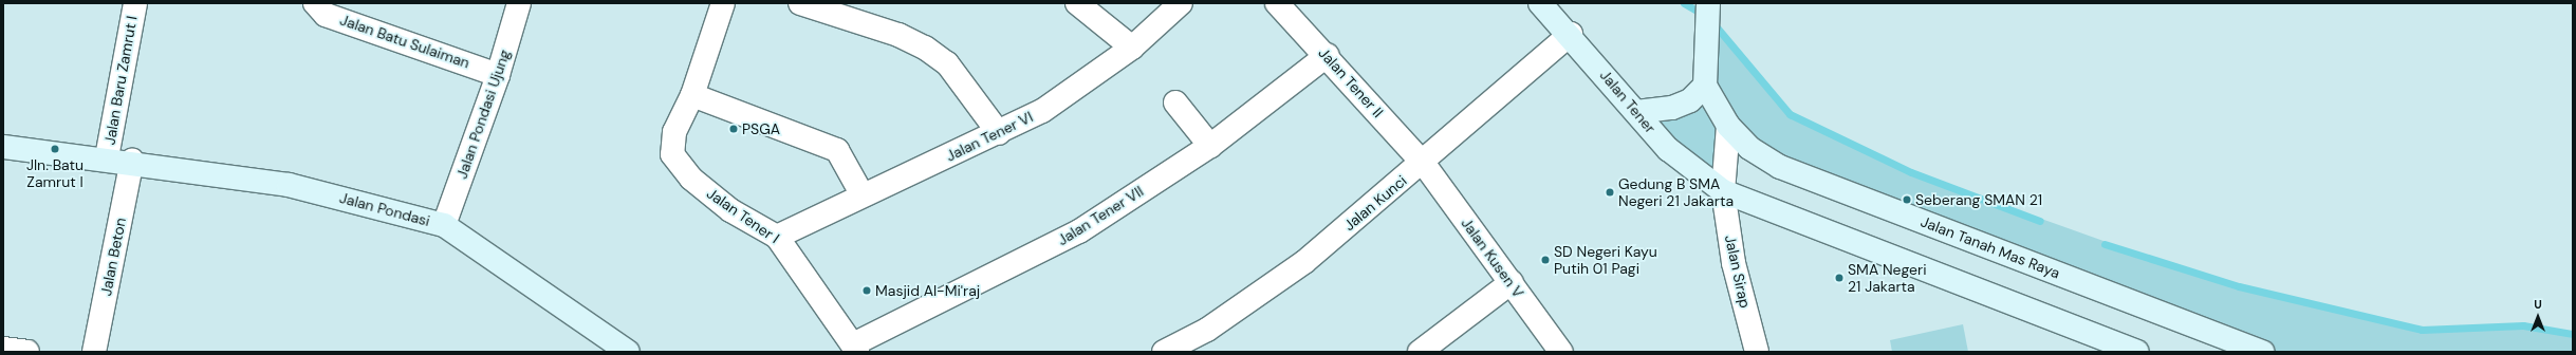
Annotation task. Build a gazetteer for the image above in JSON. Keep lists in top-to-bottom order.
{
  "streets": {
    "street": [
      "Jalan Batu Sulaiman",
      "Jalan Baru Zamrut I",
      "Jalan Tener II",
      "Jalan Tener",
      "Jalan Pondasi Ujung",
      "Jalan Tener VI",
      "Jalan Kunci",
      "Jalan Pondasi",
      "Jalan Tener I",
      "Jalan Tener VII",
      "Jalan Tanah Mas Raya",
      "Jalan Beton",
      "Jalan Kusen V",
      "Jalan Sirap"
    ]
  },
  "crossings": [
    ["Jalan Batu Sulaiman", "Jalan Pondasi Ujung"],
    ["Jalan Baru Zamrut I", "Jalan Pondasi"],
    ["Jalan Tener II", "Jalan Kunci"],
    ["Jalan Tener II", "Jalan Tener VII"],
    ["Jalan Tener II", "Jalan Kusen V"],
    ["Jalan Tener", "Jalan Kunci"],
    ["Jalan Tener", "Jalan Sirap"],
    ["Jalan Pondasi Ujung", "Jalan Pondasi"],
    ["Jalan Tener VI", "Jalan Tener I"],
    ["Jalan Kunci", "Jalan Kusen V"],
    ["Jalan Pondasi", "Jalan Beton"],
    ["Jalan Tener I", "Jalan Tener VII"],
    ["Jalan Tanah Mas Raya", "Jalan Sirap"]
  ],
  "places": [
    "PSGA",
    "Jln. Batu Zamrut I",
    "Gedung B SMA Negeri 21 Jakarta",
    "Seberang SMAN 21",
    "SD Negeri Kayu Putih 01 Pagi",
    "SMA Negeri 21 Jakarta",
    "Masjid Al-Mi'raj"
  ],
  "north": "top"
}
